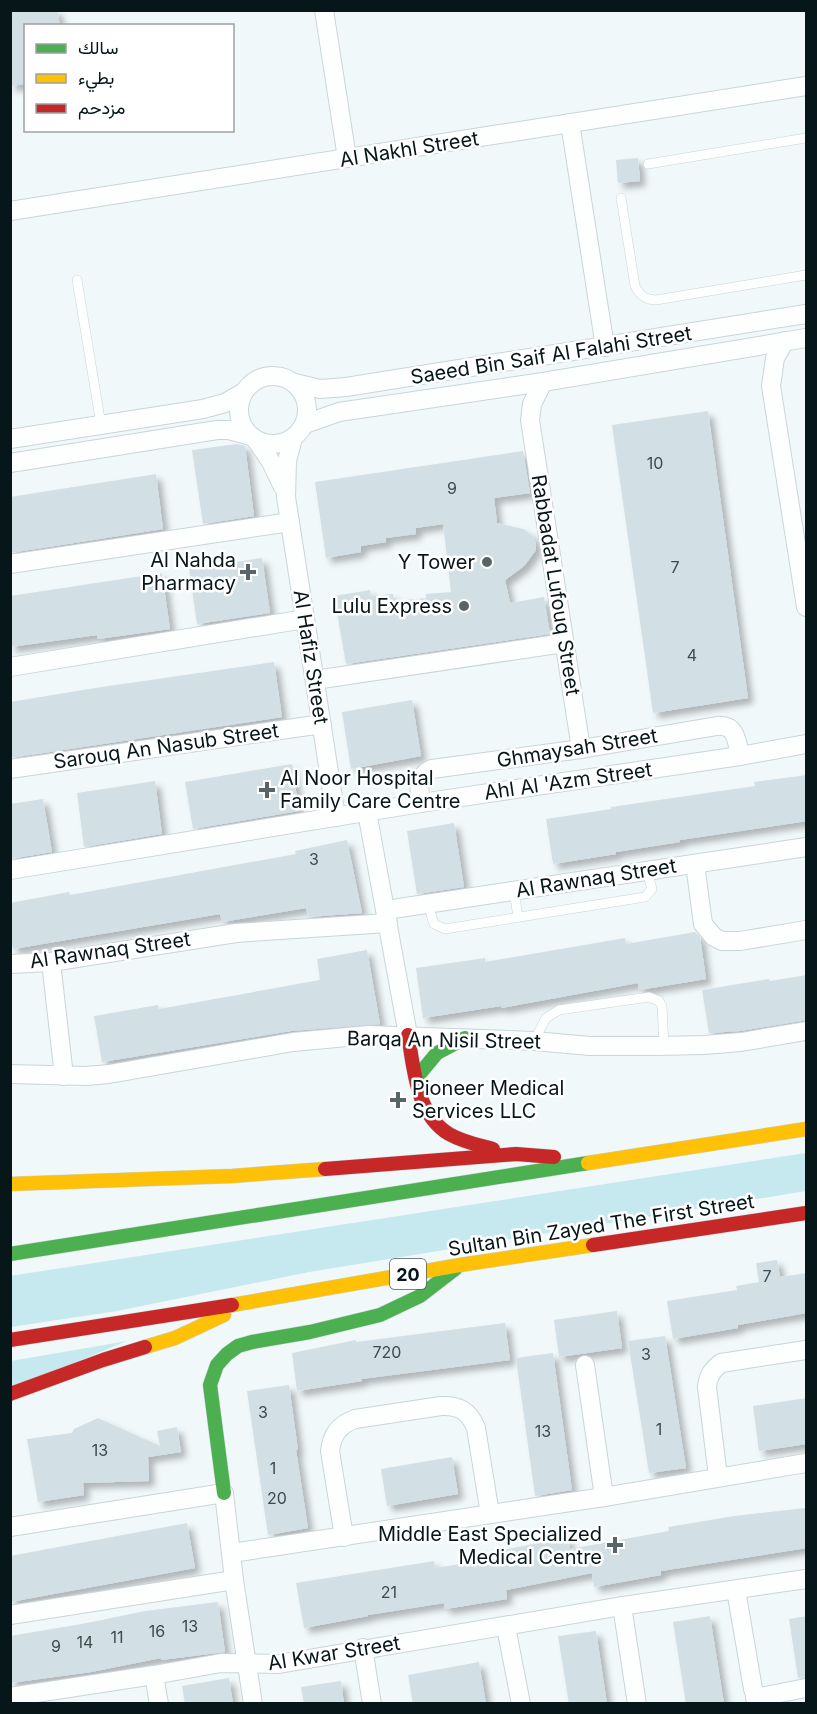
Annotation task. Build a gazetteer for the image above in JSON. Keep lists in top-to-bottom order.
{
  "streets": {
    "main road": ["Sultan Bin Zayed The First Street", "20"],
    "street": [
      "Al Nakhl Street",
      "Saeed Bin Saif Al Falahi Street",
      "Rabbadat Lufouq Street",
      "Al Hafiz Street",
      "Sarouq An Nasub Street",
      "Ghmaysah Street",
      "Ahl Al 'Azm Street",
      "Al Rawnaq Street",
      "Barqa An Nisil Street",
      "Al Kwar Street"
    ]
  },
  "crossings": [
    ["Saeed Bin Saif Al Falahi Street", "Rabbadat Lufouq Street"],
    ["Saeed Bin Saif Al Falahi Street", "Al Hafiz Street"],
    ["Rabbadat Lufouq Street", "Ghmaysah Street"],
    ["Al Hafiz Street", "Sarouq An Nasub Street"],
    ["Al Hafiz Street", "Ahl Al 'Azm Street"],
    ["Ghmaysah Street", "Ahl Al 'Azm Street"]
  ],
  "places": {
    "other": ["Y Tower", "Lulu Express"],
    "health": [
      "Al Nahda Pharmacy",
      "Al Noor Hospital Family Care Centre",
      "Pioneer Medical Services LLC",
      "Middle East Specialized Medical Centre"
    ]
  },
  "house_numbers": [
    "10",
    "9",
    "7",
    "4",
    "3",
    "7",
    "720",
    "3",
    "3",
    "1",
    "13",
    "13",
    "1",
    "20",
    "21",
    "13",
    "16",
    "11",
    "14",
    "9"
  ],
  "legend": ["سالك", "بطيء", "مزدحم"]
}
